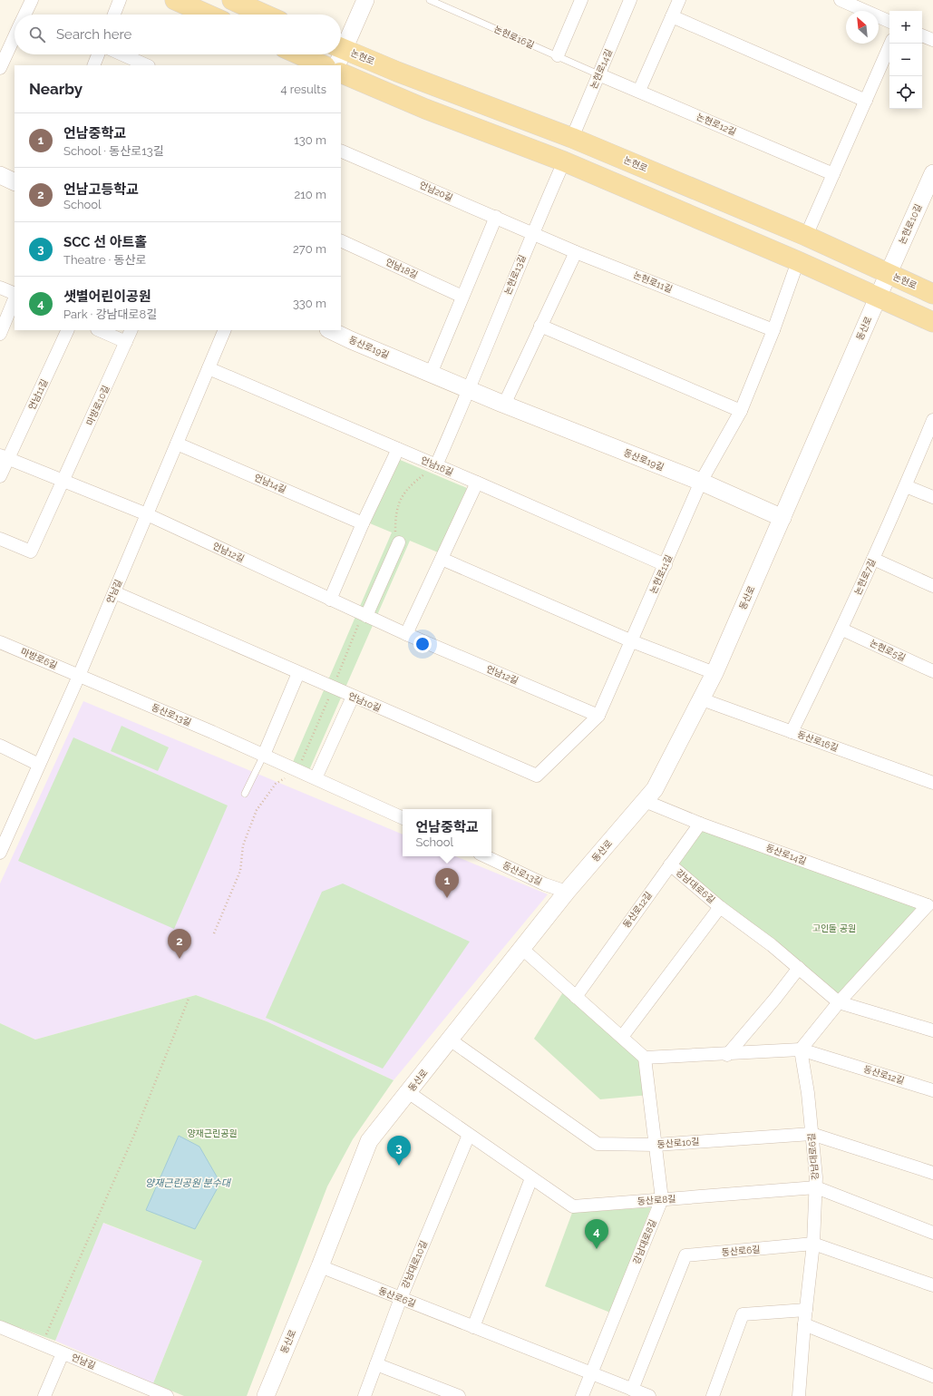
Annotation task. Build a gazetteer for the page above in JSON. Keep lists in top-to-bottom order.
{
  "streets": {
    "main road": ["논현로"],
    "street": [
      "논현로14길",
      "논현로12길",
      "언남20길",
      "논현로10길",
      "언남18길",
      "논현로13길",
      "논현로11길",
      "동산로",
      "동산로19길",
      "언남11길",
      "마방로10길",
      "언남16길",
      "언남14길",
      "언남12길",
      "논현로7길",
      "언남길",
      "논현로5길",
      "마방로6길",
      "언남10길",
      "동산로13길",
      "동산로16길",
      "동산로14길",
      "강남대로6길",
      "동산로12길",
      "동산로10길",
      "동산로8길",
      "강남대로8길",
      "동산로6길",
      "강남대로10길"
    ],
    "lane": ["논현로16길"]
  },
  "crossings": [
    ["논현로16길", "논현로14길"],
    ["논현로16길", "논현로12길"],
    ["논현로", "논현로14길"],
    ["논현로", "논현로10길"],
    ["논현로", "동산로"],
    ["논현로14길", "논현로12길"],
    ["언남20길", "논현로13길"],
    ["언남20길", "논현로11길"],
    ["논현로10길", "동산로"],
    ["논현로13길", "논현로11길"],
    ["논현로13길", "동산로19길"],
    ["논현로11길", "동산로19길"],
    ["논현로11길", "언남16길"],
    ["논현로11길", "언남12길"],
    ["논현로11길", "언남10길"],
    ["동산로", "동산로19길"],
    ["동산로", "동산로13길"],
    ["동산로", "동산로16길"],
    ["동산로", "동산로14길"],
    ["동산로", "동산로10길"],
    ["동산로", "동산로8길"],
    ["동산로", "동산로6길"],
    ["언남16길", "언남길"],
    ["언남14길", "언남길"],
    ["언남12길", "언남길"],
    ["언남12길", "언남10길"],
    ["논현로7길", "논현로5길"],
    ["논현로7길", "동산로16길"],
    ["언남길", "마방로6길"],
    ["언남길", "언남10길"],
    ["언남길", "동산로13길"],
    ["마방로6길", "동산로13길"],
    ["동산로14길", "동산로12길"],
    ["강남대로6길", "동산로12길"],
    ["강남대로6길", "동산로10길"],
    ["강남대로6길", "동산로8길"],
    ["강남대로6길", "동산로6길"],
    ["동산로12길", "강남대로8길"],
    ["동산로10길", "강남대로8길"],
    ["동산로8길", "강남대로8길"],
    ["동산로8길", "강남대로10길"],
    ["강남대로8길", "동산로6길"],
    ["동산로6길", "강남대로10길"]
  ],
  "water": ["양재근린공원 분수대"],
  "parks": ["고인돌 공원", "양재근린공원"],
  "north": "top left",
  "page": {
    "map_buttons": ["+", "−"],
    "search": "Search here",
    "heading": ["Nearby", "4 results"],
    "list": [
      {
        "mark": "1",
        "name": "언남중학교",
        "note": "School · 동산로13길",
        "value": "130 m"
      },
      {
        "mark": "2",
        "name": "언남고등학교",
        "note": "School",
        "value": "210 m"
      },
      {
        "mark": "3",
        "name": "SCC 선 아트홀",
        "note": "Theatre · 동산로",
        "value": "270 m"
      },
      {
        "mark": "4",
        "name": "샛별어린이공원",
        "note": "Park · 강남대로8길",
        "value": "330 m"
      }
    ],
    "popup": ["언남중학교", "School"],
    "pins": [
      "1",
      "2",
      "3",
      "4"
    ]
  }
}
